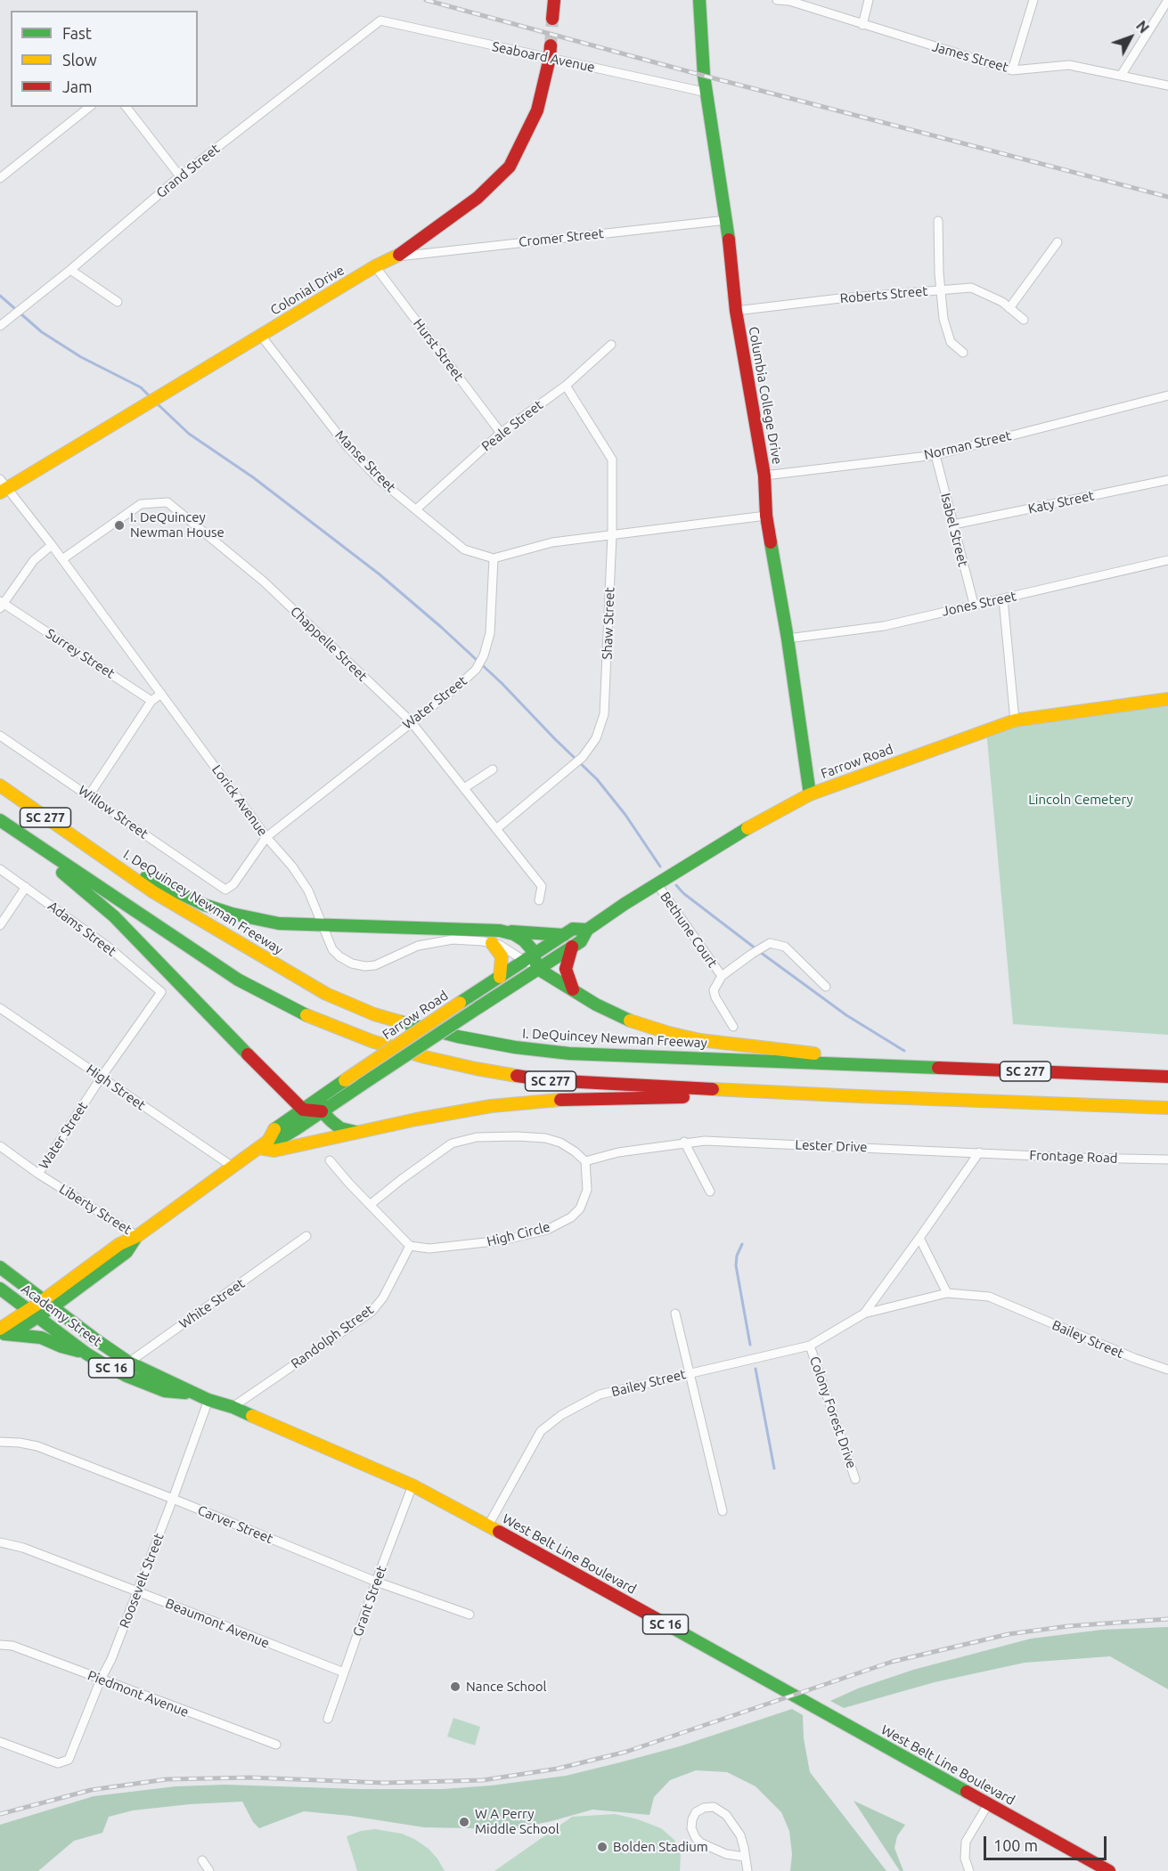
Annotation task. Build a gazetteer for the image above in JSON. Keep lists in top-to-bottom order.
{
  "streets": {
    "main road": [
      "Colonial Drive",
      "Columbia College Drive",
      "Farrow Road",
      "SC 277",
      "I. DeQuincey Newman Freeway",
      "Academy Street",
      "SC 16",
      "West Belt Line Boulevard"
    ],
    "street": [
      "Seaboard Avenue",
      "James Street",
      "Grand Street",
      "Cromer Street",
      "Roberts Street",
      "Hurst Street",
      "Peale Street",
      "Norman Street",
      "Manse Street",
      "Katy Street",
      "Isabel Street",
      "Jones Street",
      "Shaw Street",
      "Chappelle Street",
      "Surrey Street",
      "Water Street",
      "Lorick Avenue",
      "Willow Street",
      "Adams Street",
      "Bethune Court",
      "High Street",
      "Lester Drive",
      "Frontage Road",
      "Liberty Street",
      "High Circle",
      "White Street",
      "Randolph Street",
      "Bailey Street",
      "Colony Forest Drive",
      "Carver Street",
      "Roosevelt Street",
      "Grant Street",
      "Beaumont Avenue",
      "Piedmont Avenue"
    ]
  },
  "crossings": [
    ["Seaboard Avenue", "Grand Street"],
    ["Seaboard Avenue", "Colonial Drive"],
    ["Seaboard Avenue", "Columbia College Drive"],
    ["Cromer Street", "Colonial Drive"],
    ["Cromer Street", "Columbia College Drive"],
    ["Colonial Drive", "Hurst Street"],
    ["Colonial Drive", "Manse Street"],
    ["Colonial Drive", "Lorick Avenue"],
    ["Roberts Street", "Columbia College Drive"],
    ["Hurst Street", "Peale Street"],
    ["Columbia College Drive", "Norman Street"],
    ["Columbia College Drive", "Jones Street"],
    ["Columbia College Drive", "Farrow Road"],
    ["Peale Street", "Manse Street"],
    ["Peale Street", "Shaw Street"],
    ["Norman Street", "Isabel Street"],
    ["Manse Street", "Water Street"],
    ["Katy Street", "Isabel Street"],
    ["Isabel Street", "Jones Street"],
    ["Shaw Street", "Chappelle Street"],
    ["Chappelle Street", "Water Street"],
    ["Chappelle Street", "Lorick Avenue"],
    ["Water Street", "Lorick Avenue"],
    ["Water Street", "Willow Street"],
    ["Water Street", "Adams Street"],
    ["Water Street", "High Street"],
    ["Water Street", "Liberty Street"],
    ["Farrow Road", "Lorick Avenue"],
    ["Farrow Road", "Bethune Court"],
    ["Farrow Road", "High Street"],
    ["Farrow Road", "Liberty Street"],
    ["Farrow Road", "Academy Street"],
    ["Farrow Road", "West Belt Line Boulevard"],
    ["Lester Drive", "Frontage Road"],
    ["Lester Drive", "Bailey Street"],
    ["Frontage Road", "Bailey Street"],
    ["High Circle", "Randolph Street"],
    ["White Street", "Academy Street"],
    ["White Street", "West Belt Line Boulevard"],
    ["Academy Street", "West Belt Line Boulevard"],
    ["Randolph Street", "West Belt Line Boulevard"],
    ["Bailey Street", "Colony Forest Drive"],
    ["Bailey Street", "West Belt Line Boulevard"],
    ["Carver Street", "Roosevelt Street"],
    ["Carver Street", "Grant Street"],
    ["West Belt Line Boulevard", "Roosevelt Street"],
    ["West Belt Line Boulevard", "Grant Street"],
    ["Roosevelt Street", "Beaumont Avenue"],
    ["Roosevelt Street", "Piedmont Avenue"],
    ["Grant Street", "Beaumont Avenue"]
  ],
  "parks": ["Lincoln Cemetery"],
  "places": [
    "I. DeQuincey Newman House",
    "Nance School",
    "W A Perry Middle School",
    "Bolden Stadium"
  ],
  "legend": ["Fast", "Slow", "Jam"],
  "scale_bar": "100 m",
  "north": "top right"
}
